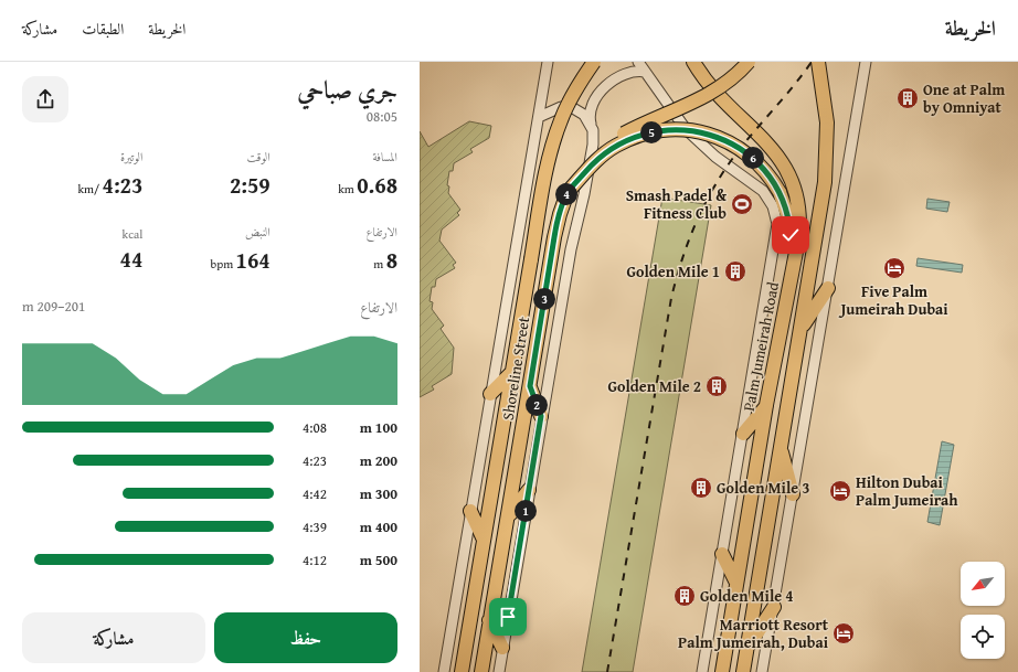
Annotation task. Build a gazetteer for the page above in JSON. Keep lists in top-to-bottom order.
{
  "streets": {
    "main road": ["Palm Jumeirah Road", "Shoreline Street"]
  },
  "places": {
    "building": [
      "One at Palm by Omniyat",
      "Golden Mile 1",
      "Golden Mile 2",
      "Golden Mile 3",
      "Golden Mile 4"
    ],
    "sports": ["Smash Padel & Fitness Club"],
    "hotel": ["Five Palm Jumeirah Dubai", "Hilton Dubai Palm Jumeirah", "Marriott Resort Palm Jumeirah, Dubai"]
  },
  "north": "bottom left",
  "page": {
    "header": "الخريطة",
    "nav": ["الخريطة", "الطبقات", "مشاركة"],
    "heading": ["جري صباحي", "08:05"],
    "pins": [
      "5",
      "6",
      "4",
      "3",
      "2",
      "1"
    ],
    "stats": [
      ["المسافة", "0.68 km"],
      ["الوقت", "2:59"],
      ["الوتيرة", "4:23 /km"],
      ["الارتفاع", "8 m"],
      ["النبض", "164 bpm"],
      ["kcal", "44"]
    ],
    "chart": ["الارتفاع", "201–209 m"],
    "list": [
      {
        "name": "100 m",
        "note": "4:08"
      },
      {
        "name": "200 m",
        "note": "4:23"
      },
      {
        "name": "300 m",
        "note": "4:42"
      },
      {
        "name": "400 m",
        "note": "4:39"
      },
      {
        "name": "500 m",
        "note": "4:12"
      }
    ],
    "buttons": ["حفظ", "مشاركة"]
  }
}
